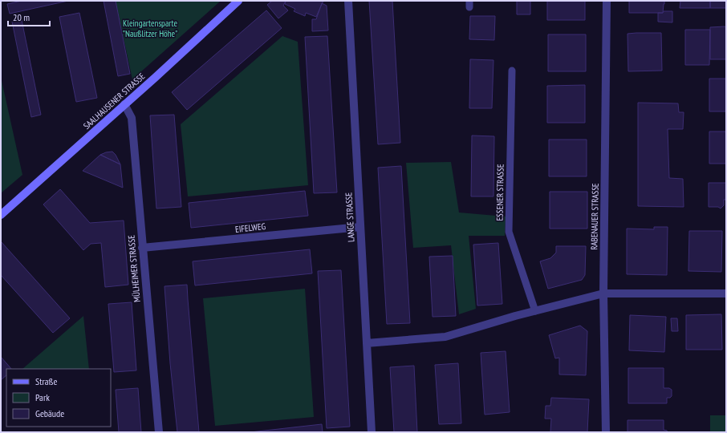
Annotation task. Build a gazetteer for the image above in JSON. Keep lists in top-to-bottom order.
{
  "streets": {
    "street": [
      "SAALHAUSENER STRASSE",
      "RABENAUER STRASSE",
      "LANGE STRASSE",
      "EIFELWEG",
      "MÜLHEIMER STRASSE"
    ],
    "lane": ["ESSENER STRASSE"]
  },
  "crossings": [
    ["SAALHAUSENER STRASSE", "MÜLHEIMER STRASSE"],
    ["LANGE STRASSE", "EIFELWEG"],
    ["EIFELWEG", "MÜLHEIMER STRASSE"]
  ],
  "parks": ["Kleingartensparte \"Naußlitzer Höhe\""],
  "legend": ["Straße", "Park", "Gebäude"],
  "scale_bar": "20 m"
}
